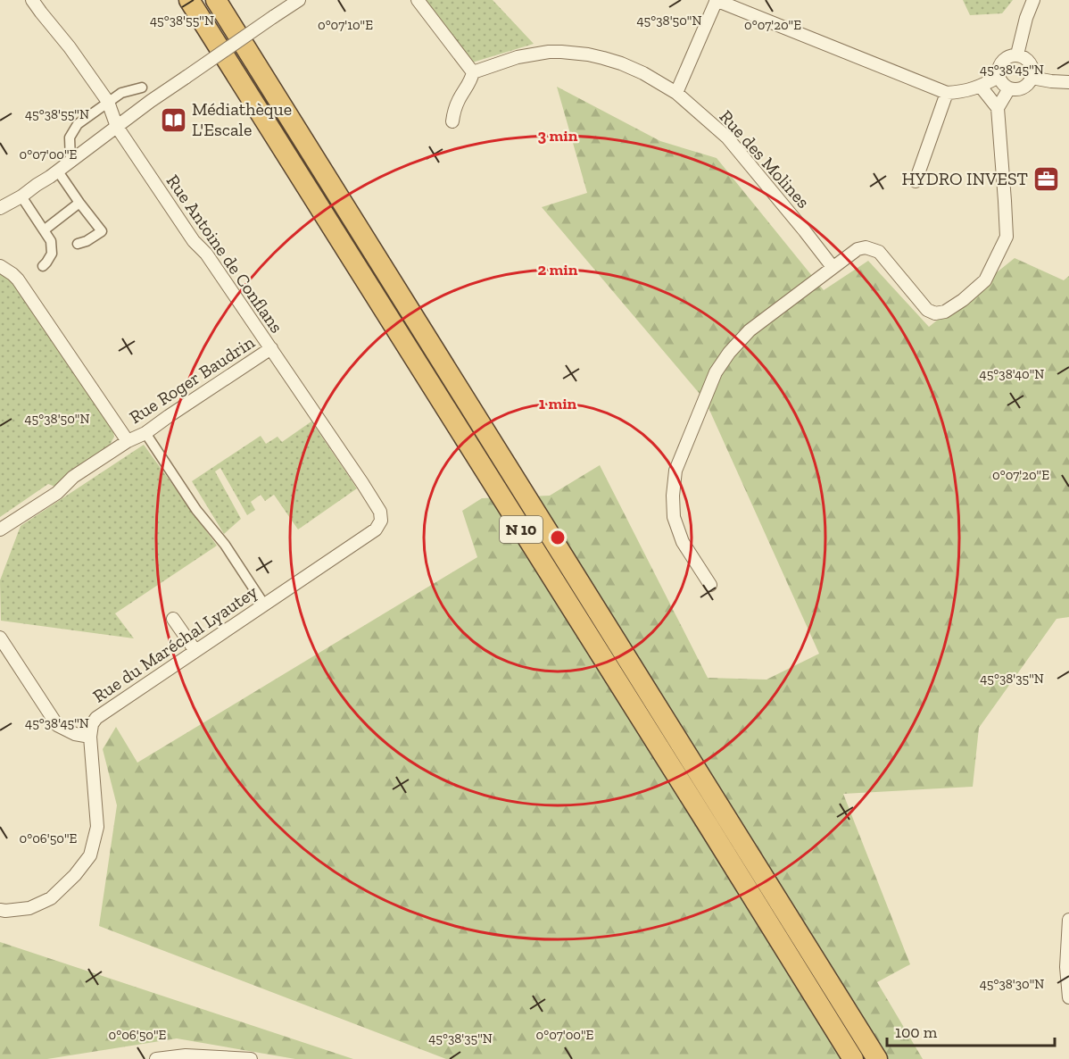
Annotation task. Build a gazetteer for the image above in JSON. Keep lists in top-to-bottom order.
{
  "streets": {
    "highway": ["N 10"],
    "street": [
      "Rue des Molines",
      "Rue Antoine de Conflans",
      "Rue Roger Baudrin",
      "Rue du Maréchal Lyautey"
    ]
  },
  "crossings": [
    ["Rue Antoine de Conflans", "Rue Roger Baudrin"],
    ["Rue Antoine de Conflans", "Rue du Maréchal Lyautey"]
  ],
  "places": {
    "library": ["Médiathèque L'Escale"],
    "office": ["HYDRO INVEST"]
  },
  "scale_bar": "100 m",
  "coordinates": [
    "45°38'50\"N",
    "45°38'55\"N",
    "0°07'10\"E",
    "0°07'20\"E",
    "45°38'45\"N",
    "0°07'00\"E",
    "45°38'40\"N",
    "45°38'35\"N",
    "0°06'50\"E",
    "45°38'30\"N"
  ],
  "rings": ["3 min", "2 min", "1 min"]
}
